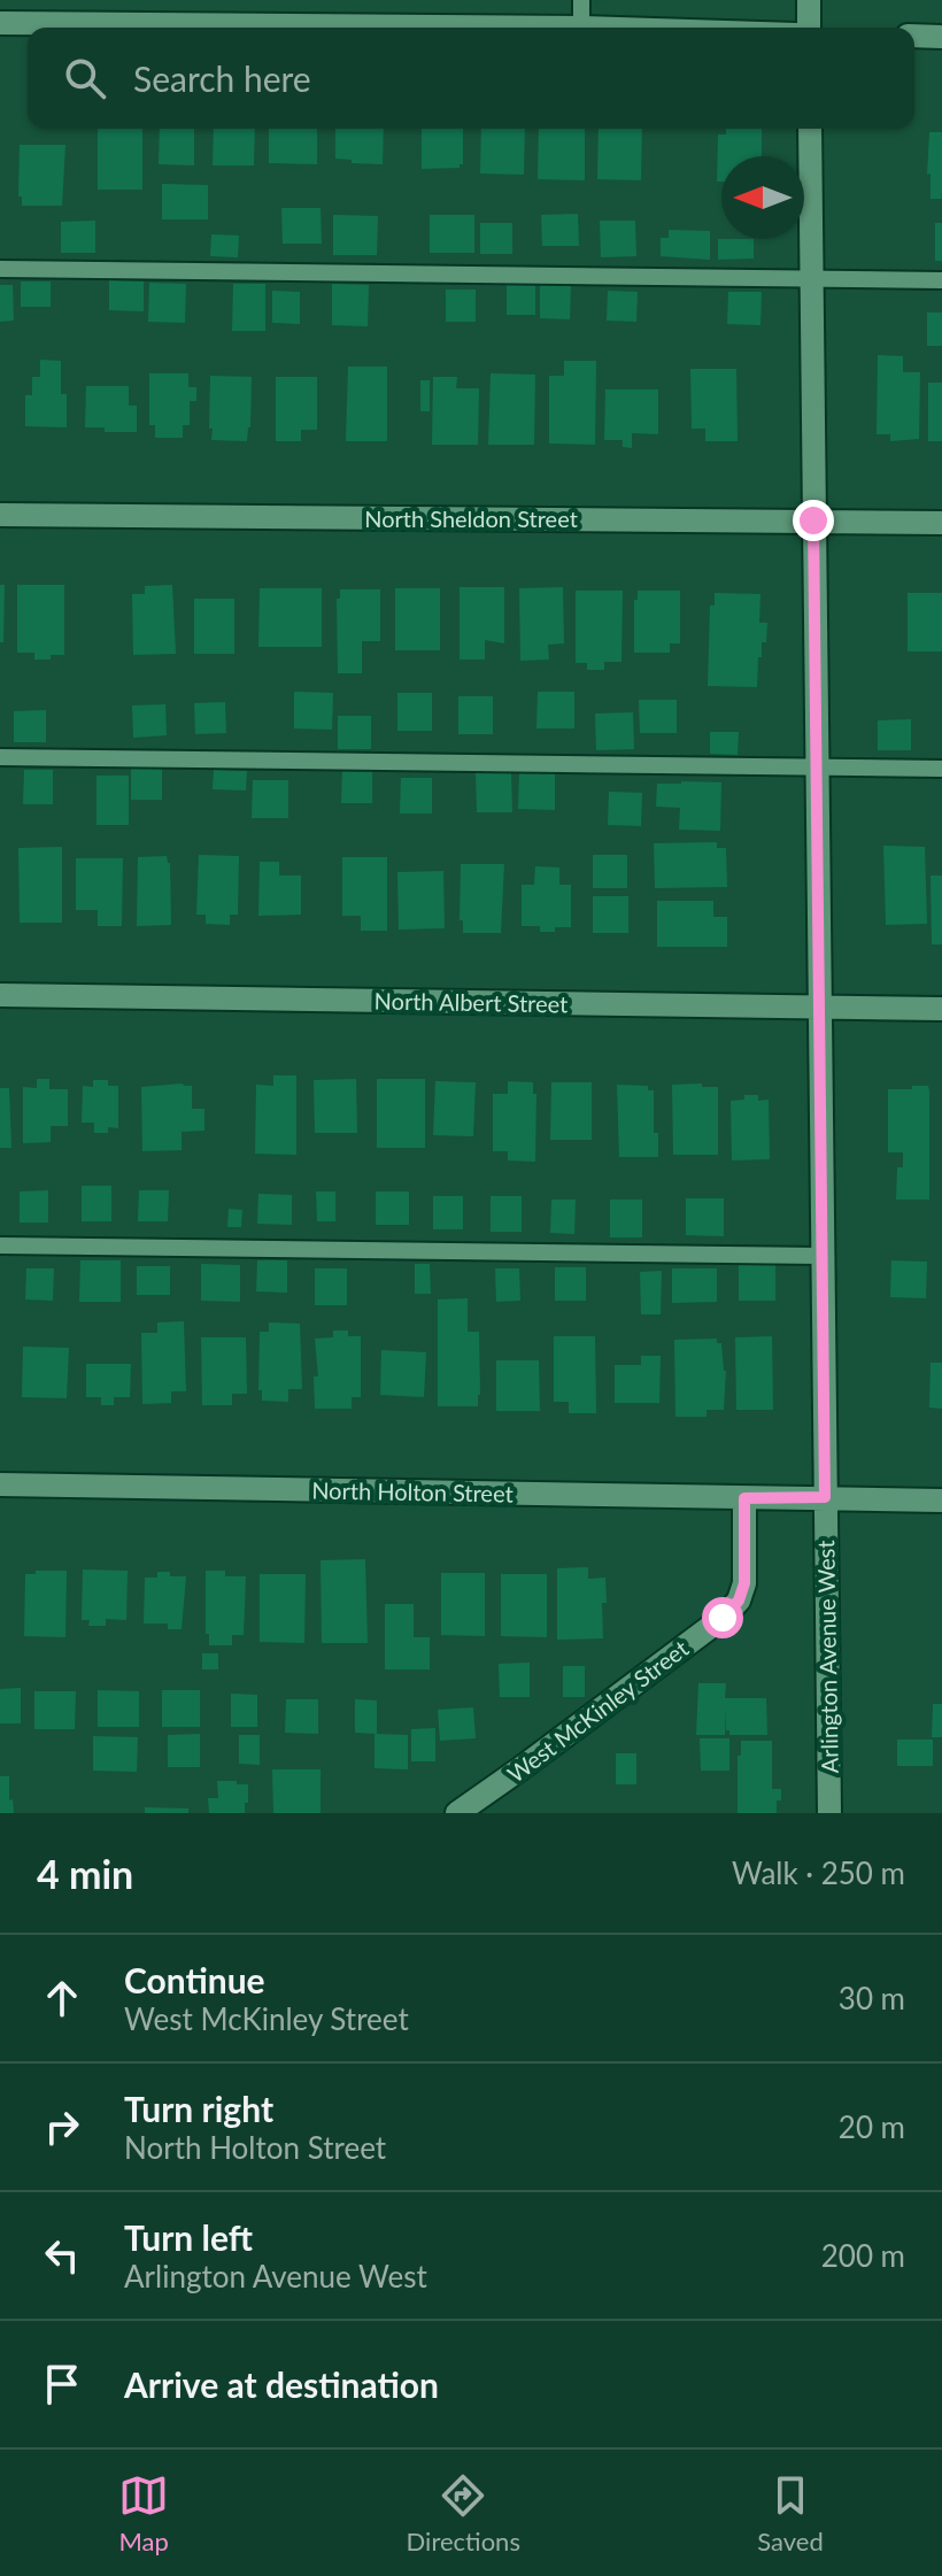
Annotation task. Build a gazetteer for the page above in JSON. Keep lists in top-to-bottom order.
{
  "streets": {
    "street": [
      "North Sheldon Street",
      "North Albert Street",
      "North Holton Street",
      "Arlington Avenue West",
      "West McKinley Street"
    ]
  },
  "crossings": [
    ["North Sheldon Street", "Arlington Avenue West"],
    ["North Albert Street", "Arlington Avenue West"],
    ["North Holton Street", "Arlington Avenue West"],
    ["North Holton Street", "West McKinley Street"]
  ],
  "north": "left",
  "page": {
    "search": "Search here",
    "heading": ["4 min", "Walk · 250 m"],
    "list": [
      ["Continue", "West McKinley Street", "30 m"],
      ["Turn right", "North Holton Street", "20 m"],
      ["Turn left", "Arlington Avenue West", "200 m"],
      "Arrive at destination"
    ],
    "nav": ["Map", "Directions", "Saved"]
  }
}
